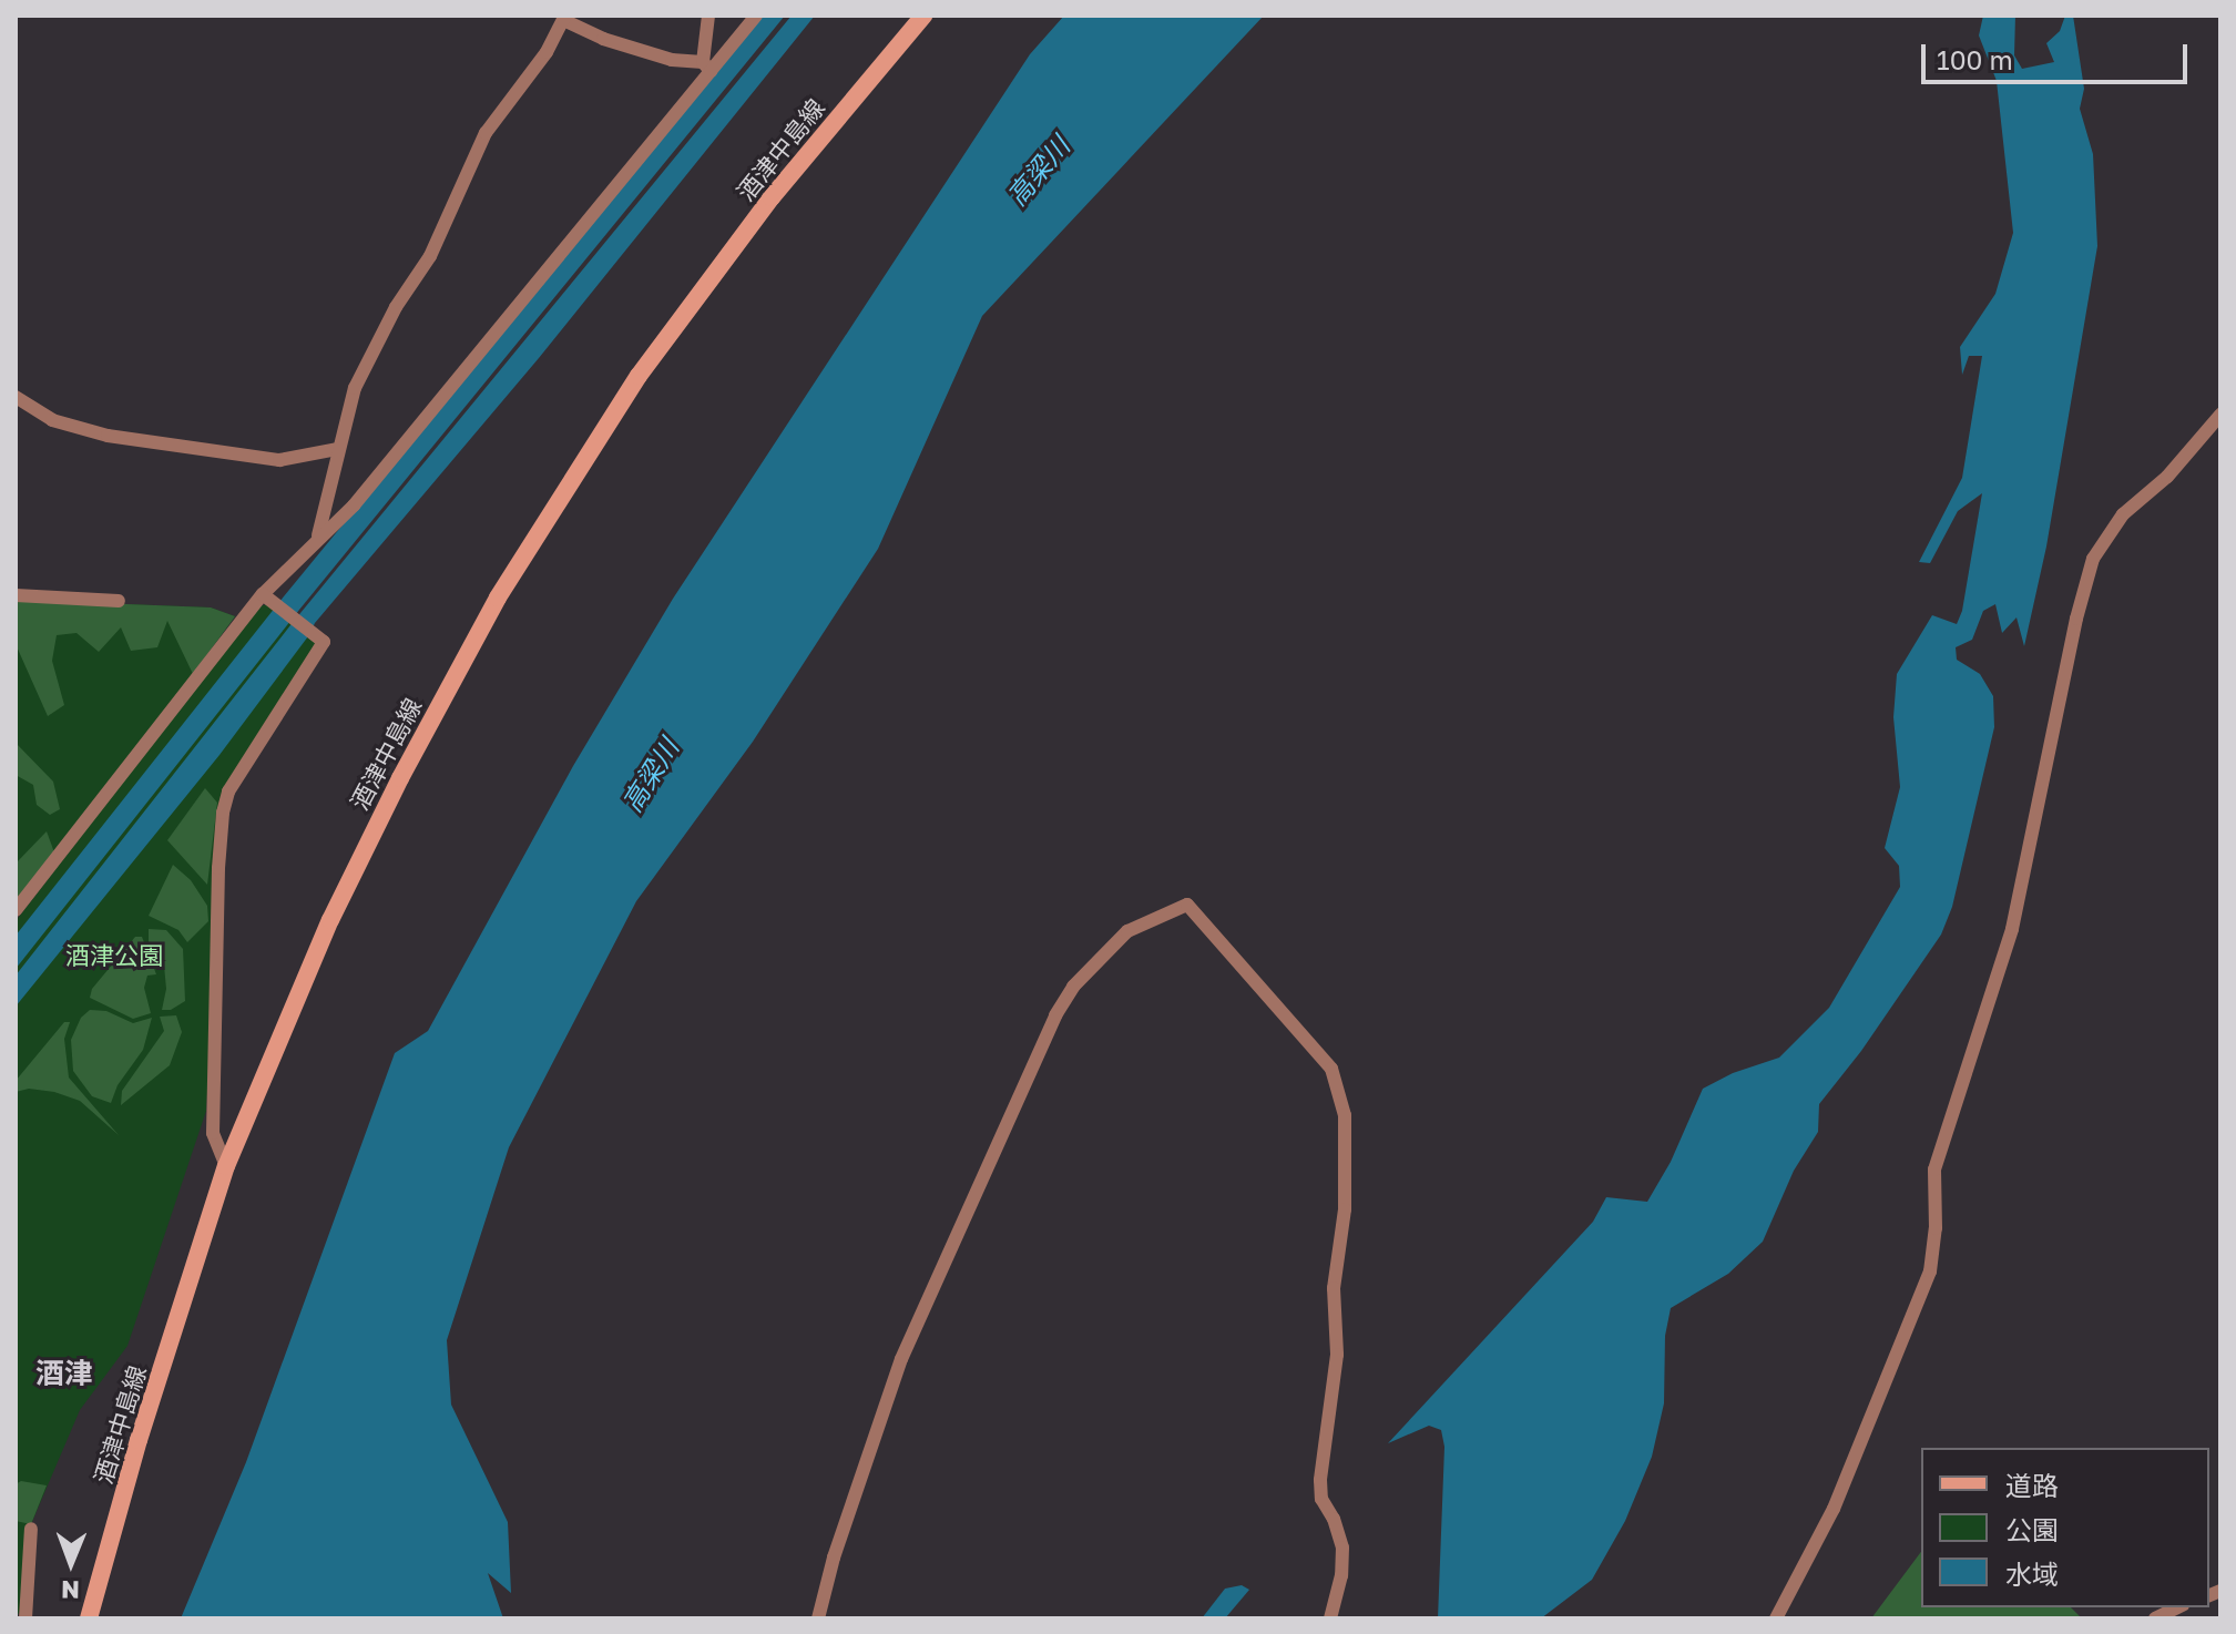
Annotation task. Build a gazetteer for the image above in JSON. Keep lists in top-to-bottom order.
{
  "streets": {
    "main road": ["酒津中島線"]
  },
  "districts": ["酒津"],
  "water": ["高梁川"],
  "parks": ["酒津公園"],
  "legend": ["道路", "公園", "水域"],
  "scale_bar": "100 m",
  "north": "bottom"
}
